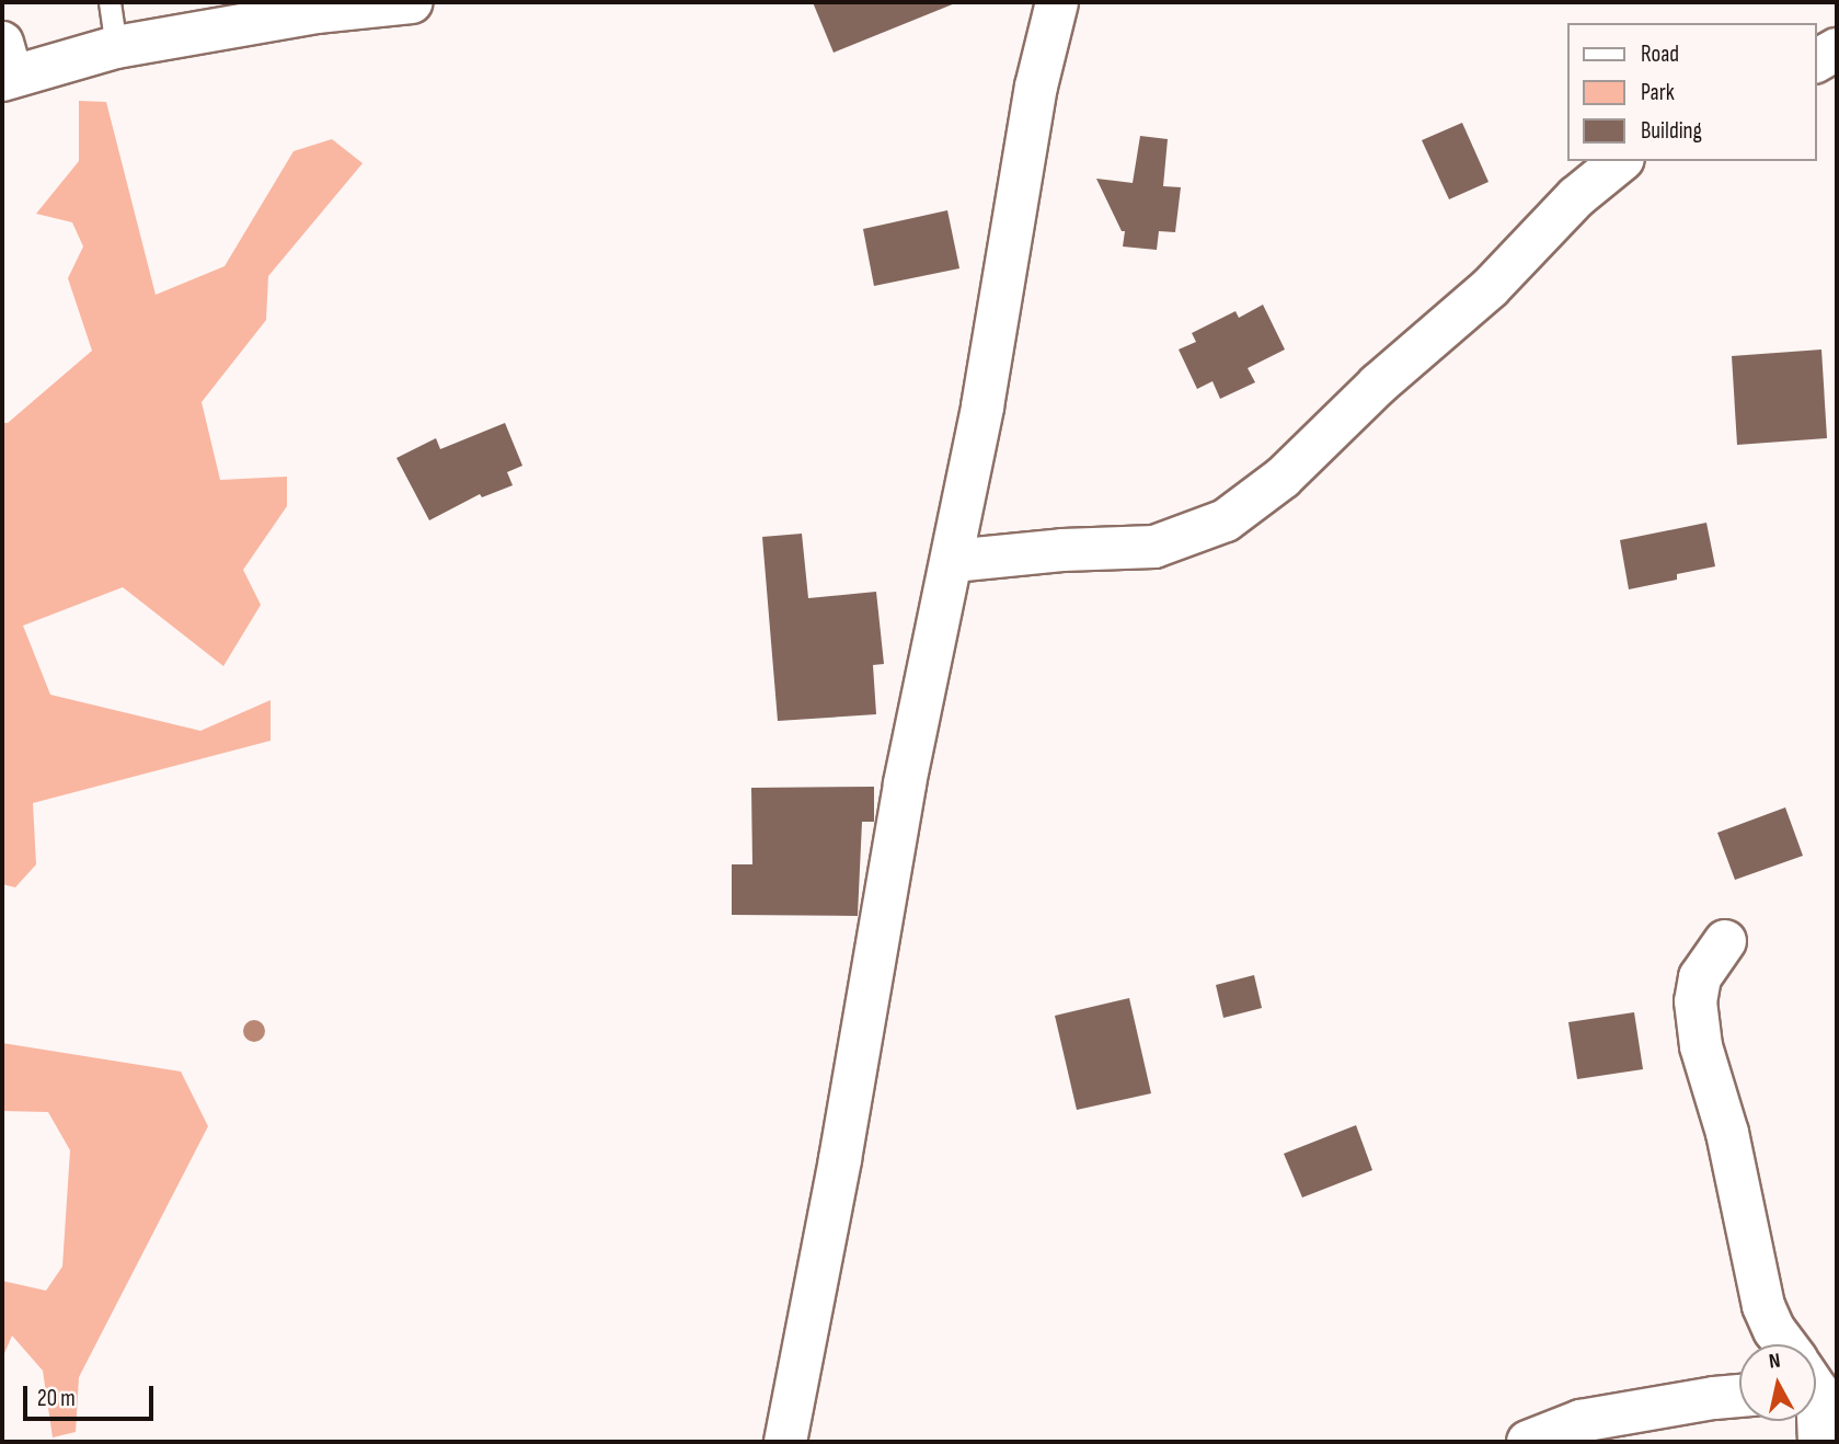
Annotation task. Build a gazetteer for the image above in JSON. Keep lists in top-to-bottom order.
{
  "legend": ["Road", "Park", "Building"],
  "scale_bar": "20 m",
  "north": "top"
}
